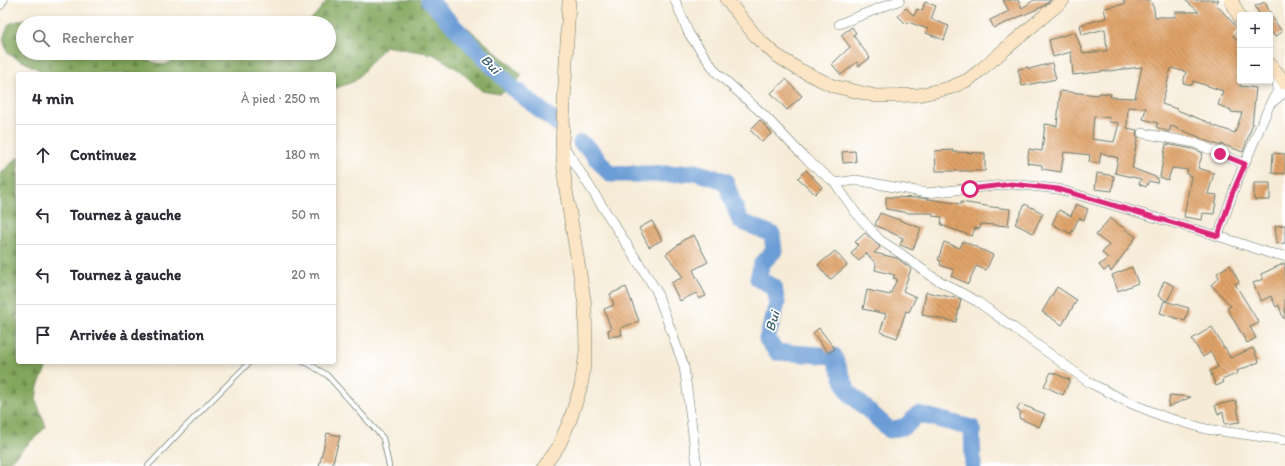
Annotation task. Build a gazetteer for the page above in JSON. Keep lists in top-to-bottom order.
{
  "water": ["Bui"],
  "page": {
    "map_buttons": ["+", "−"],
    "search": "Rechercher",
    "heading": ["4 min", "À pied · 250 m"],
    "list": [
      ["Continuez", "180 m"],
      ["Tournez à gauche", "50 m"],
      ["Tournez à gauche", "20 m"],
      "Arrivée à destination"
    ]
  }
}
